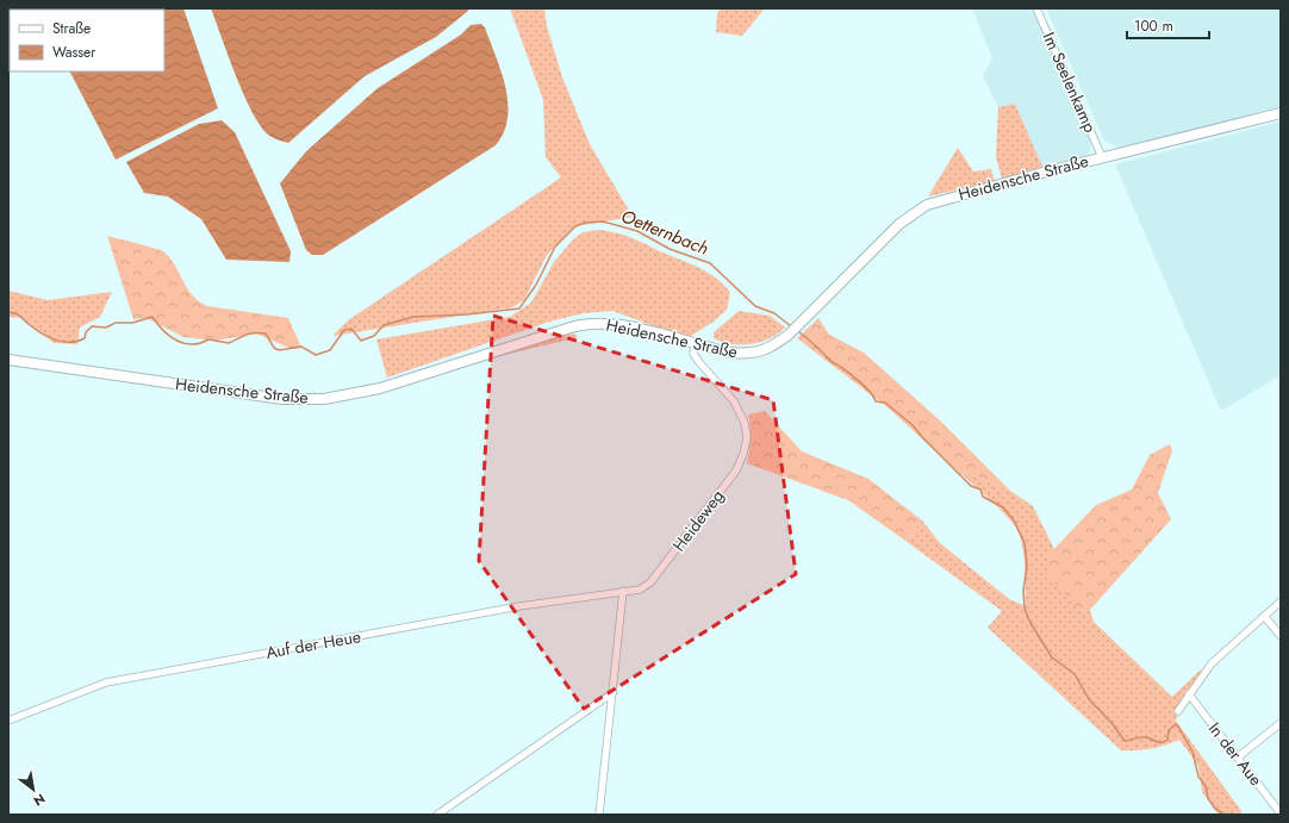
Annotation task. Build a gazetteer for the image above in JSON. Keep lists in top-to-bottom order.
{
  "streets": {
    "main road": ["Heidensche Straße"],
    "street": [
      "Im Seelenkamp",
      "Heideweg",
      "Auf der Heue",
      "In der Aue"
    ]
  },
  "crossings": [
    ["Im Seelenkamp", "Heidensche Straße"],
    ["Heidensche Straße", "Heideweg"],
    ["Heideweg", "Auf der Heue"]
  ],
  "water": ["Oetternbach"],
  "legend": ["Straße", "Wasser"],
  "scale_bar": "100 m",
  "north": "bottom right"
}
